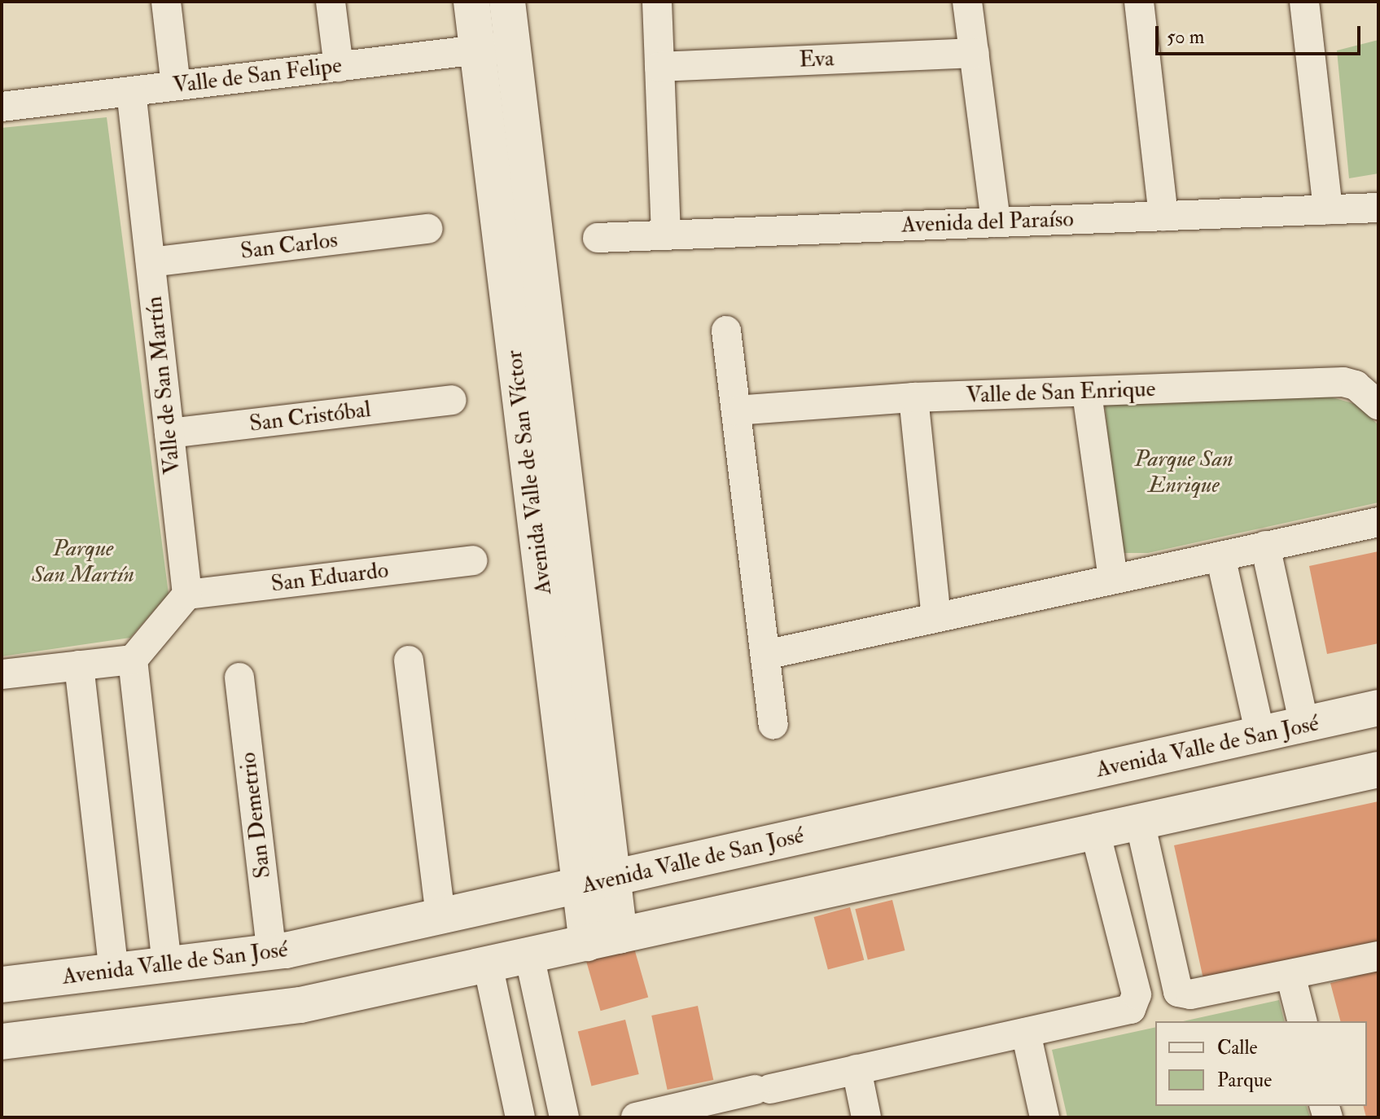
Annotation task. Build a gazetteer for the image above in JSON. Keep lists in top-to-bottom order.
{
  "streets": {
    "street": [
      "Eva",
      "Valle de San Felipe",
      "Avenida del Paraíso",
      "San Carlos",
      "Valle de San Martín",
      "Valle de San Enrique",
      "San Cristóbal",
      "Avenida Valle de San Víctor",
      "San Eduardo",
      "Avenida Valle de San José",
      "San Demetrio"
    ]
  },
  "crossings": [
    ["Valle de San Felipe", "Valle de San Martín"],
    ["Valle de San Felipe", "Avenida Valle de San Víctor"],
    ["San Carlos", "Valle de San Martín"],
    ["Valle de San Martín", "San Cristóbal"],
    ["Valle de San Martín", "San Eduardo"],
    ["Avenida Valle de San Víctor", "Avenida Valle de San José"],
    ["Avenida Valle de San José", "San Demetrio"]
  ],
  "parks": ["Parque San Enrique", "Parque San Martín"],
  "legend": ["Calle", "Parque"],
  "scale_bar": "50 m"
}
